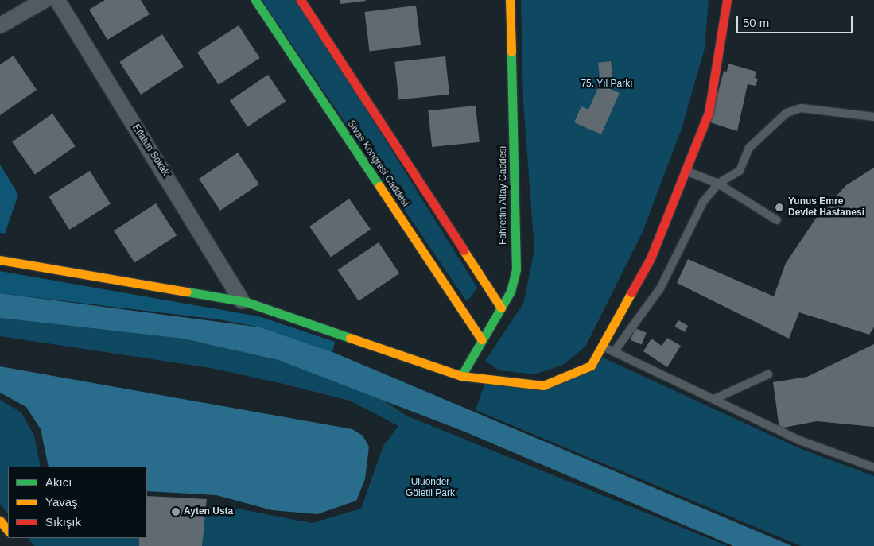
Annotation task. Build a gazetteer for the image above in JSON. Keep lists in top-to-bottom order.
{
  "streets": {
    "main road": ["Sivas Kongresi Caddesi", "Fahrettin Altay Caddesi"],
    "street": ["Eflatun Sokak"]
  },
  "crossings": [
    ["Sivas Kongresi Caddesi", "Fahrettin Altay Caddesi"]
  ],
  "parks": ["75. Yıl Parkı", "Uluönder Göletli Park"],
  "places": ["Yunus Emre Devlet Hastanesi", "Ayten Usta"],
  "legend": ["Akıcı", "Yavaş", "Sıkışık"],
  "scale_bar": "50 m"
}
